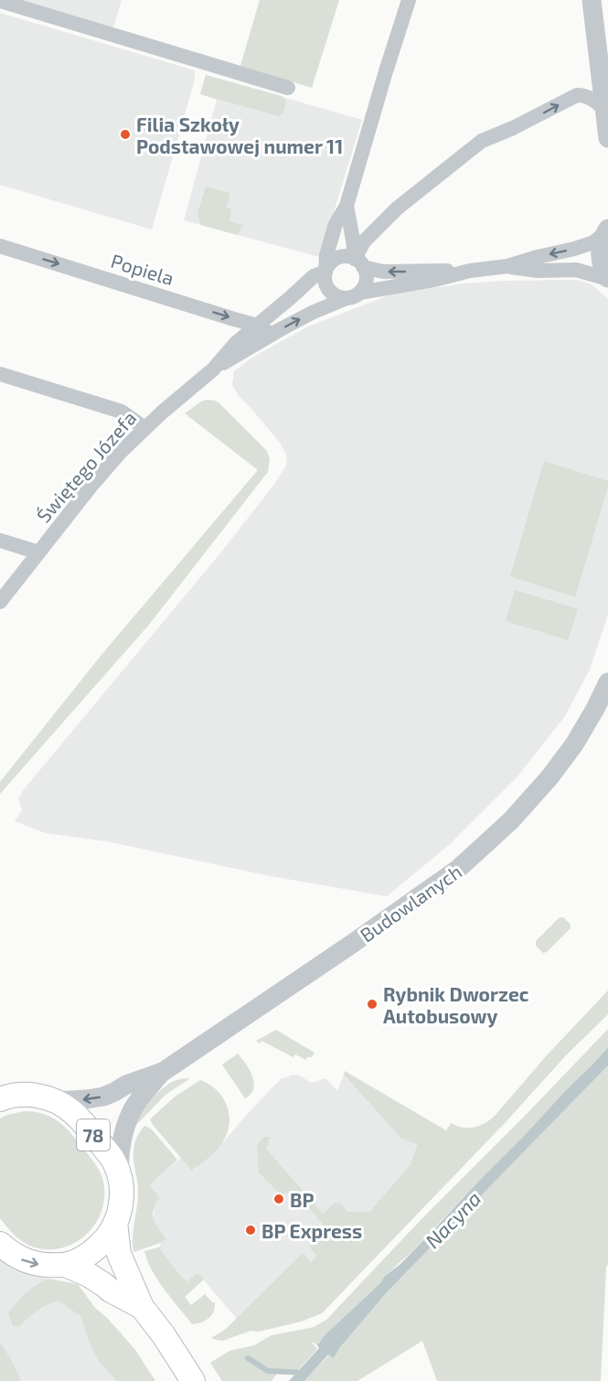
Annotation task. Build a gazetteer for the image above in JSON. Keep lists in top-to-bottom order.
{
  "streets": {
    "main road": ["78"],
    "street": ["Popiela", "Świętego Józefa", "Budowlanych"]
  },
  "crossings": [
    ["Popiela", "Świętego Józefa"],
    ["Budowlanych", "78"]
  ],
  "water": ["Nacyna"],
  "places": [
    "Filia Szkoły Podstawowej numer 11",
    "Rybnik Dworzec Autobusowy",
    "BP",
    "BP Express"
  ]
}
